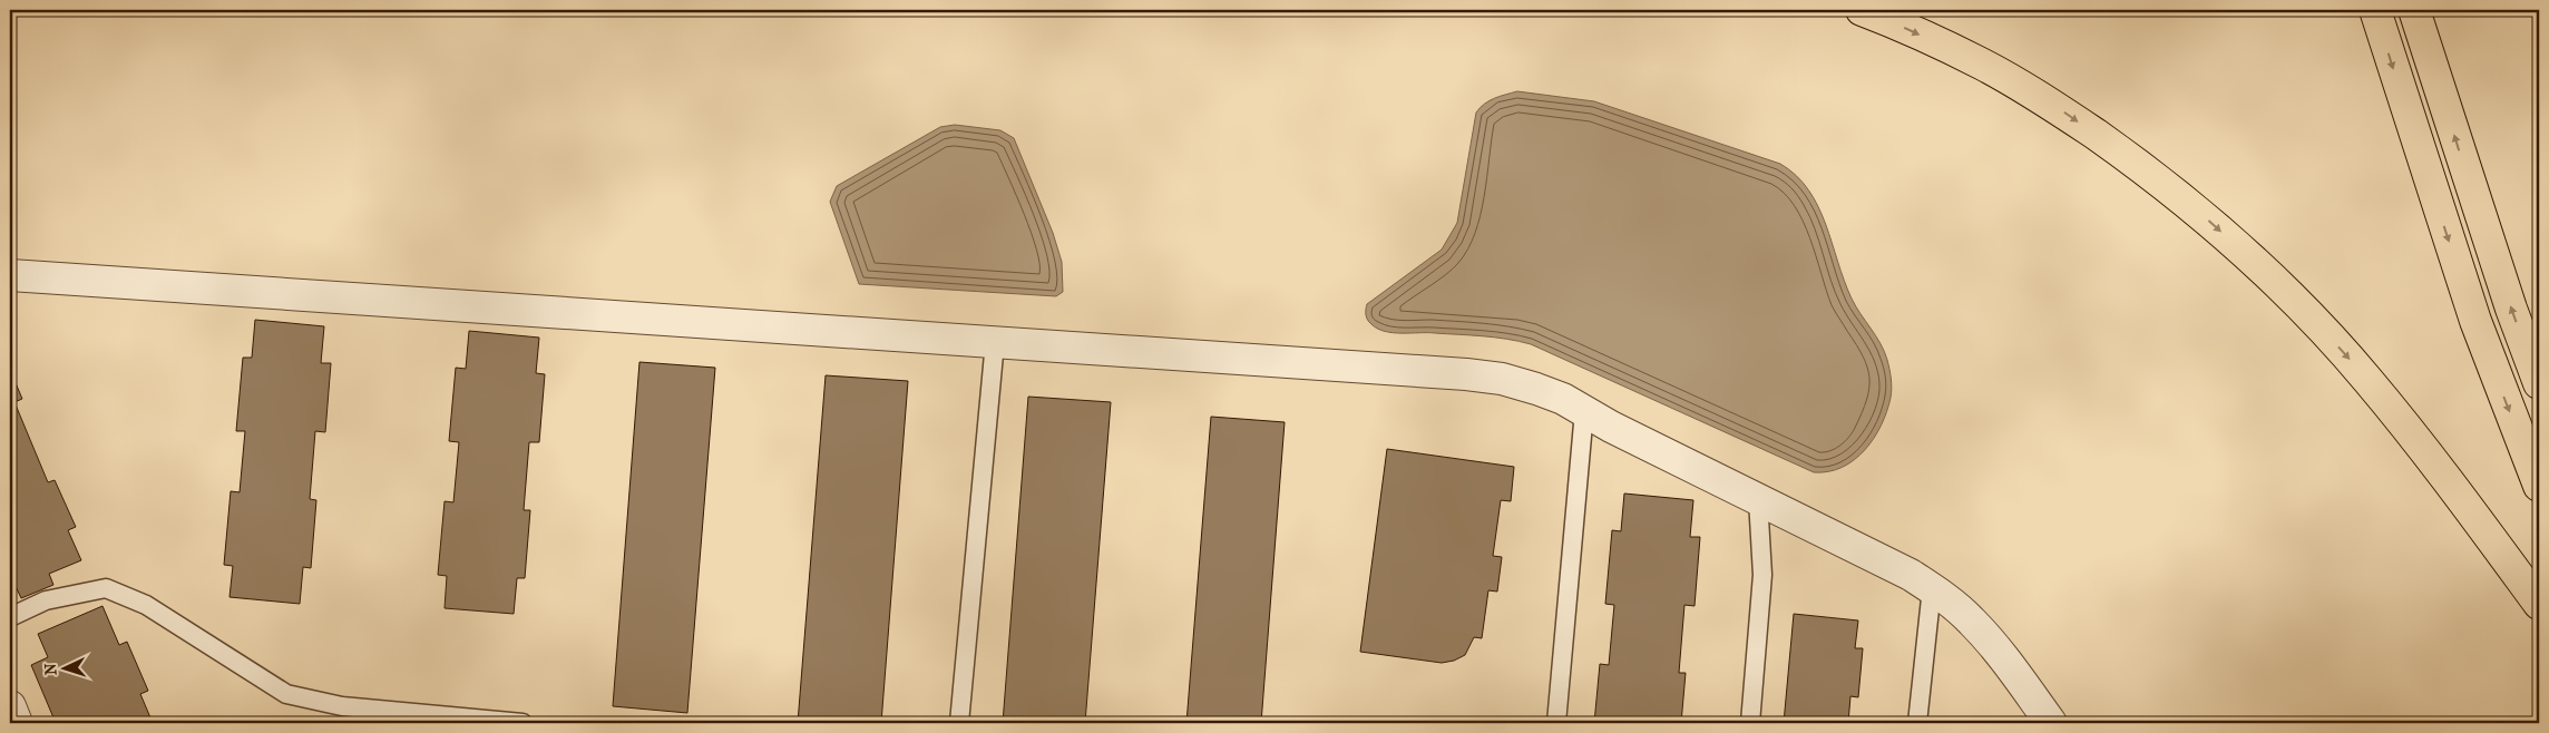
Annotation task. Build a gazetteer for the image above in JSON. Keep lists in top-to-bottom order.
{
  "north": "left"
}
